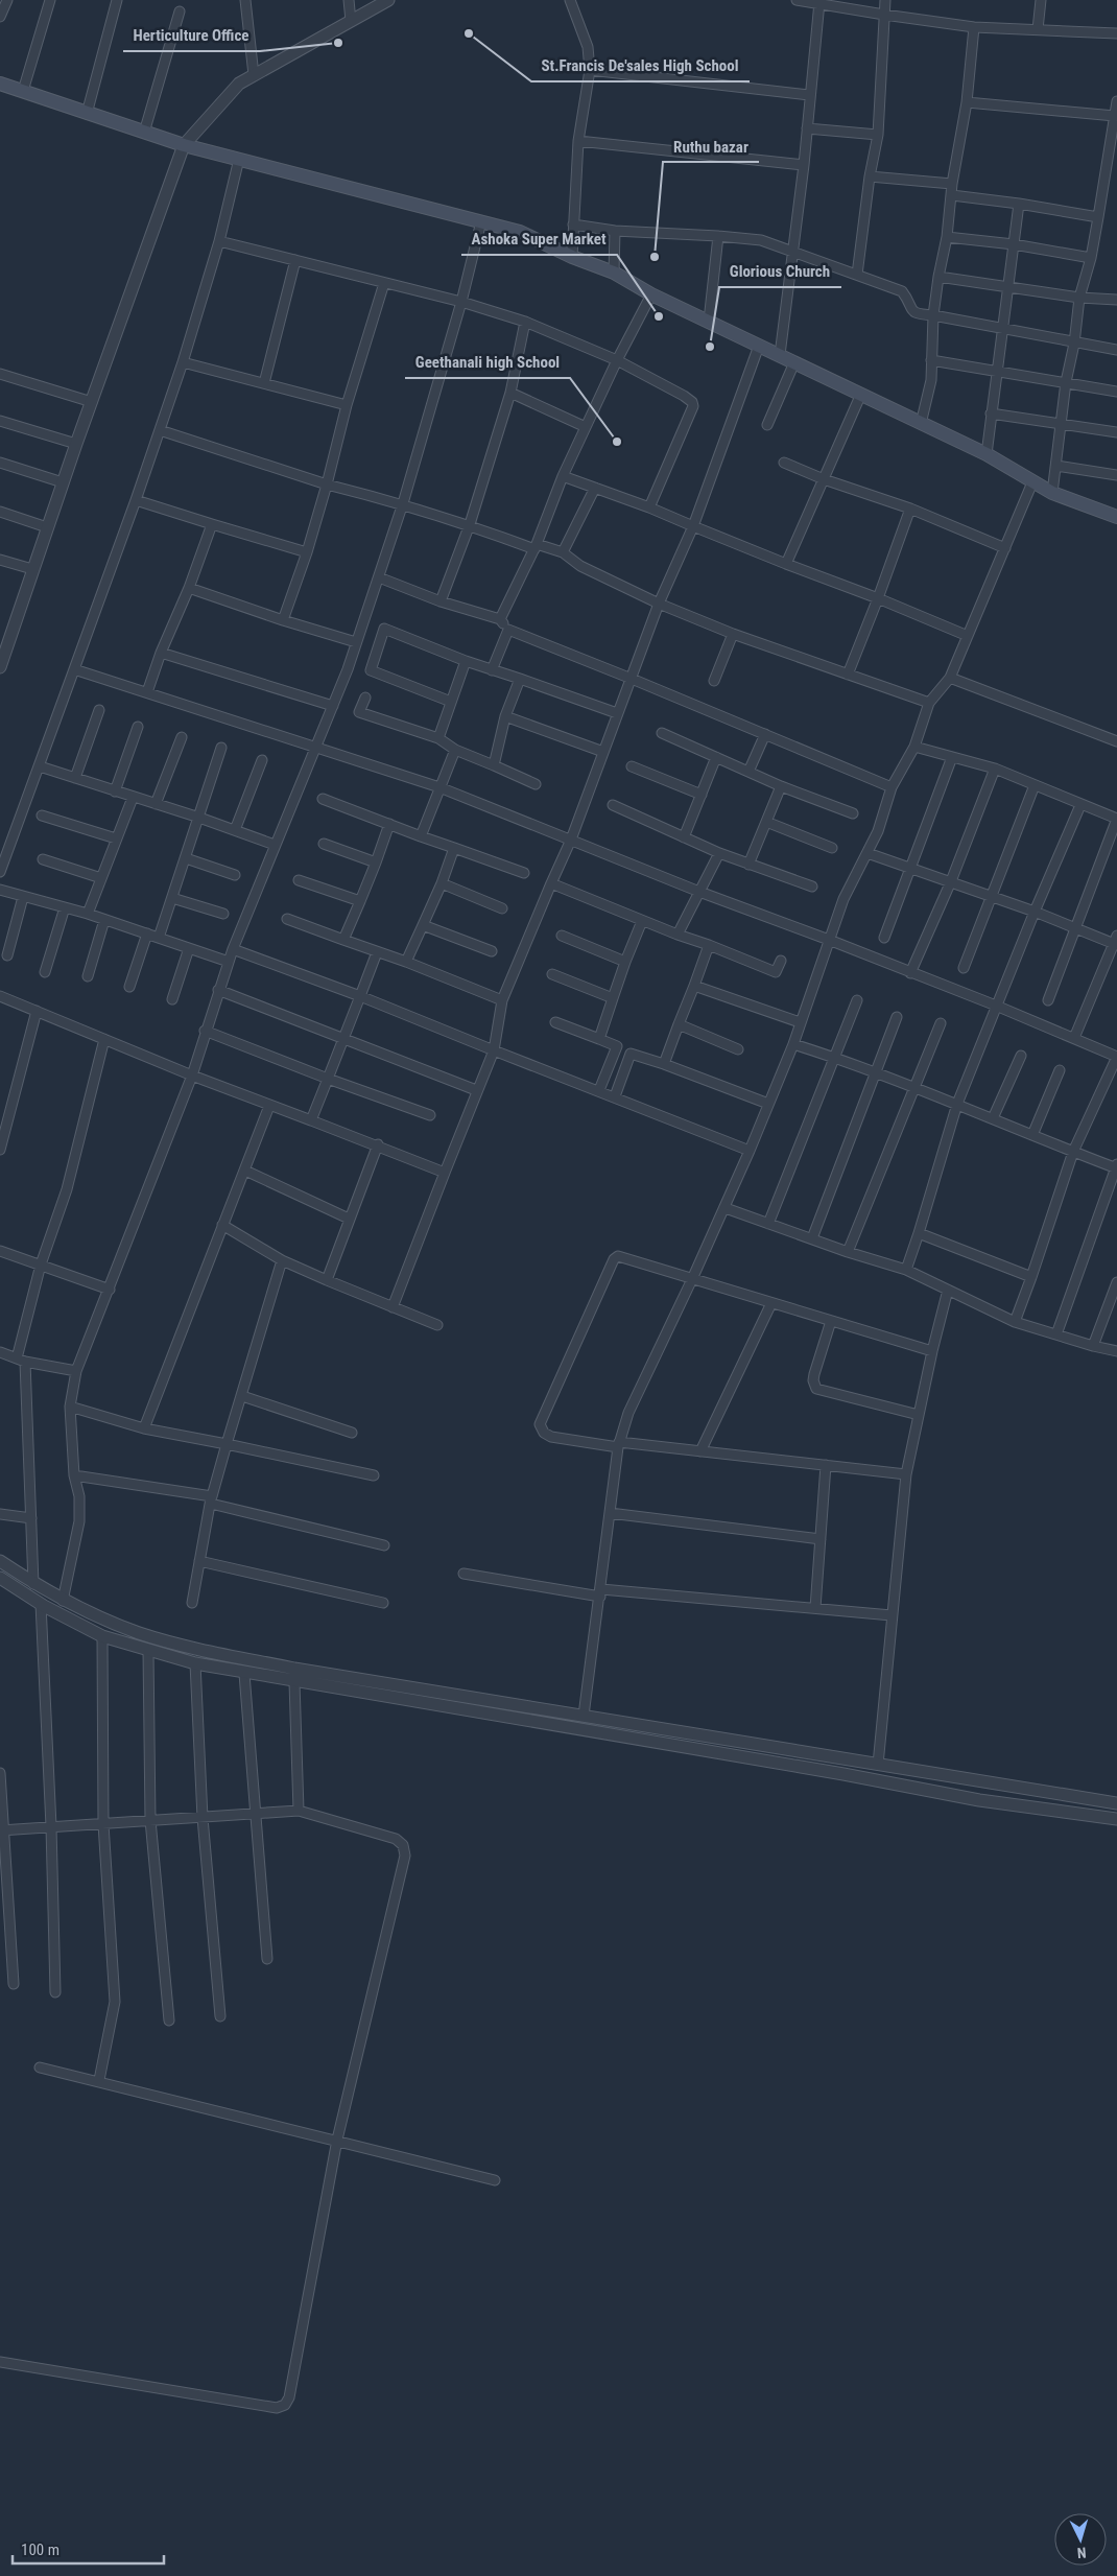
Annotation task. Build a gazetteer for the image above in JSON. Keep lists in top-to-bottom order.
{
  "places": [
    "St.Francis De'sales High School",
    "Herticulture Office",
    "Ruthu bazar",
    "Ashoka Super Market",
    "Glorious Church",
    "Geethanali high School"
  ],
  "scale_bar": "100 m",
  "north": "bottom"
}
